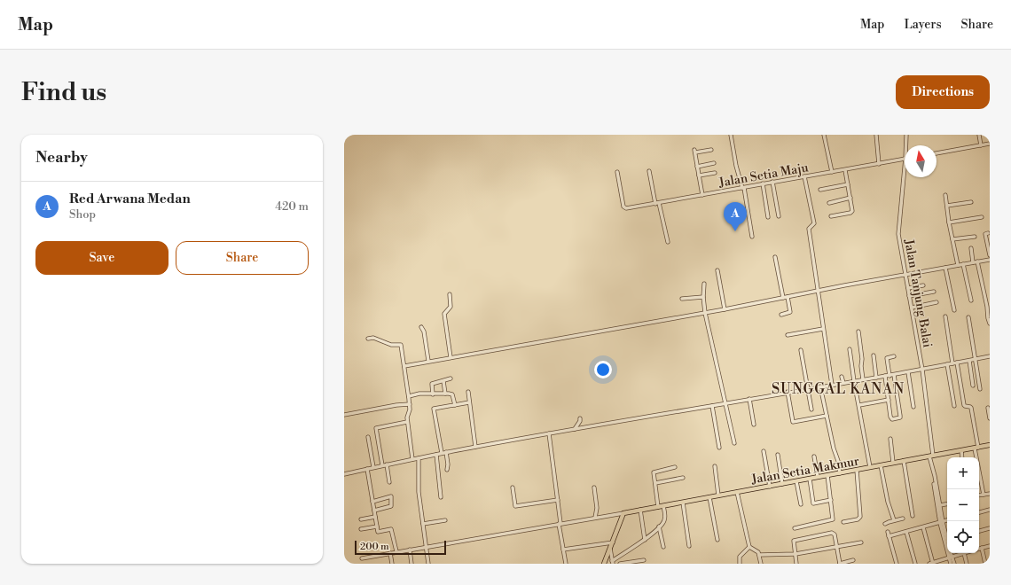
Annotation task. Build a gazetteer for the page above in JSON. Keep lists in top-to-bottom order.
{
  "streets": {
    "main road": ["Jalan Setia Makmur"],
    "street": ["Jalan Setia Maju", "Jalan Tanjung Balai"]
  },
  "crossings": [
    ["Jalan Tanjung Balai", "Jalan Setia Makmur"]
  ],
  "districts": ["SUNGGAL KANAN"],
  "scale_bar": "200 m",
  "north": "top",
  "page": {
    "header": "Map",
    "nav": ["Map", "Layers", "Share"],
    "buttons": [
      "Directions",
      ["Save", "Share"]
    ],
    "title": "Find us",
    "heading": "Nearby",
    "list": [
      {
        "mark": "A",
        "name": "Red Arwana Medan",
        "note": "Shop",
        "value": "420 m"
      }
    ],
    "pins": "A",
    "map_buttons": ["+", "−"],
    "scale": "200 m"
  }
}
